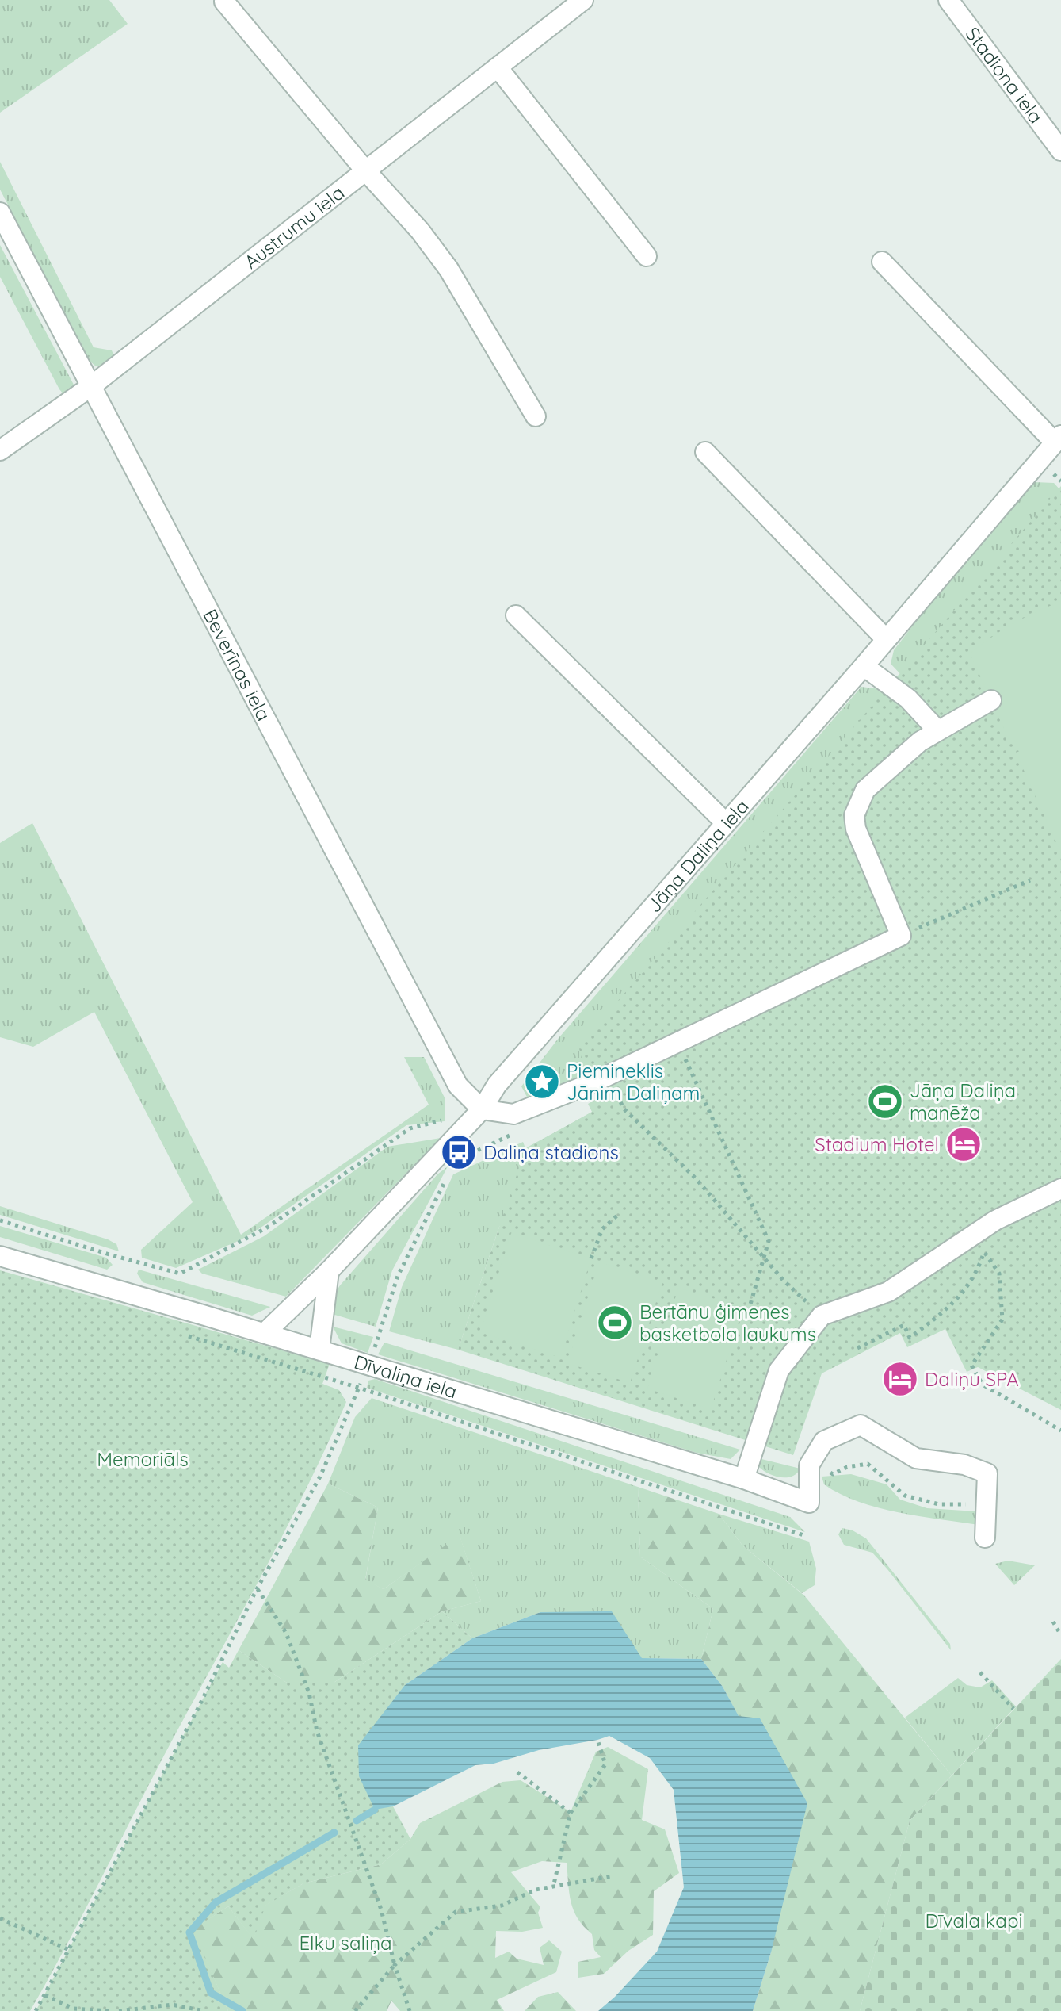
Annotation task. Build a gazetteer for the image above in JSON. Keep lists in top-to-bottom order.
{
  "streets": {
    "street": [
      "Stadiona iela",
      "Austrumu iela",
      "Beverīnas iela",
      "Jāņa Daliņa iela",
      "Dīvaliņa iela"
    ]
  },
  "crossings": [
    ["Austrumu iela", "Beverīnas iela"],
    ["Beverīnas iela", "Jāņa Daliņa iela"],
    ["Jāņa Daliņa iela", "Dīvaliņa iela"]
  ],
  "parks": ["Memoriāls", "Dīvala kapi", "Elku saliņa"],
  "places": {
    "place": ["Piemineklis Jānim Daliņam"],
    "sports": ["Jāņa Daliņa manēža", "Bertānu ģimenes basketbola laukums"],
    "hotel": ["Stadium Hotel", "Daliņu SPA"],
    "bus stop": ["Daliņa stadions"]
  }
}
